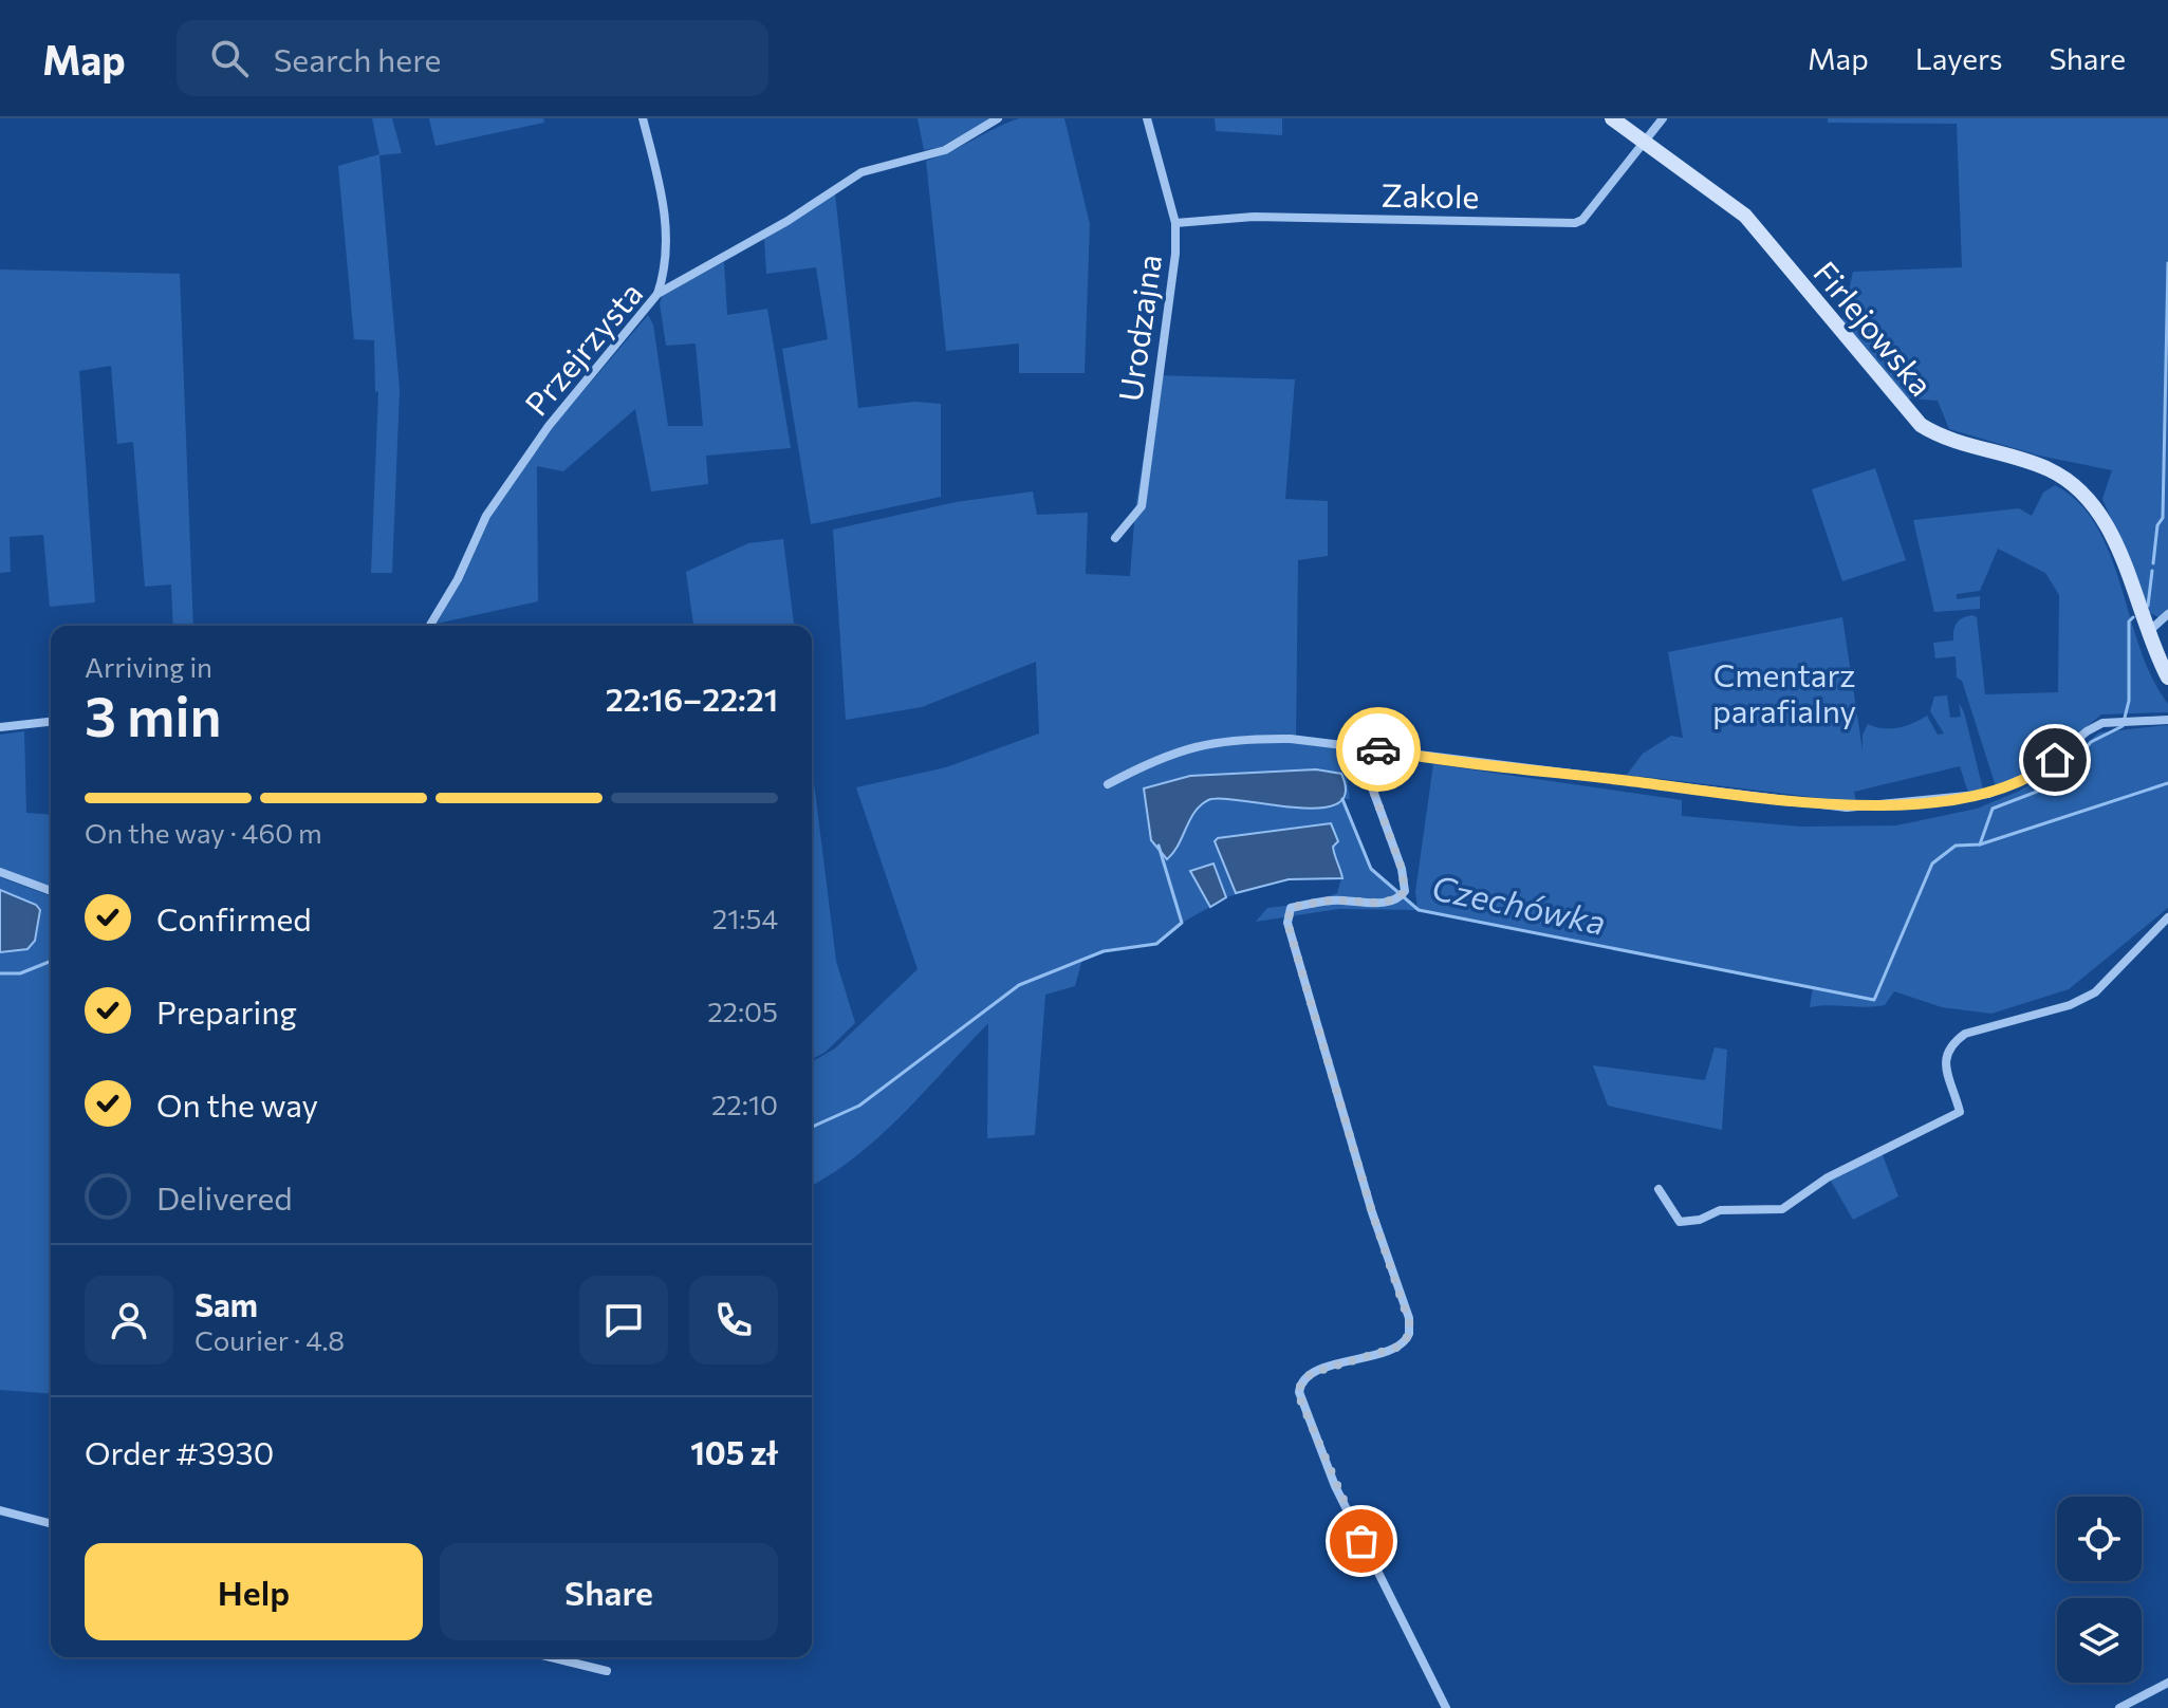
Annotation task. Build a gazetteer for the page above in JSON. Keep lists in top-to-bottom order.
{
  "streets": {
    "street": [
      "Zakole",
      "Urodzajna",
      "Firlejowska",
      "Przejrzysta"
    ]
  },
  "crossings": [
    ["Zakole", "Urodzajna"],
    ["Zakole", "Firlejowska"]
  ],
  "water": ["Czechówka"],
  "parks": ["Cmentarz parafialny"],
  "page": {
    "header": "Map",
    "search": "Search here",
    "nav": ["Map", "Layers", "Share"],
    "heading": ["3 min", "Arriving in", "22:16–22:21"],
    "panel": [
      "Sam",
      "Courier · 4.8",
      "Order #3930",
      "105 zł"
    ],
    "bar": "On the way · 460 m",
    "list": [
      ["Confirmed", "21:54"],
      ["Preparing", "22:05"],
      ["On the way", "22:10"],
      "Delivered"
    ],
    "buttons": ["Help", "Share"]
  }
}
